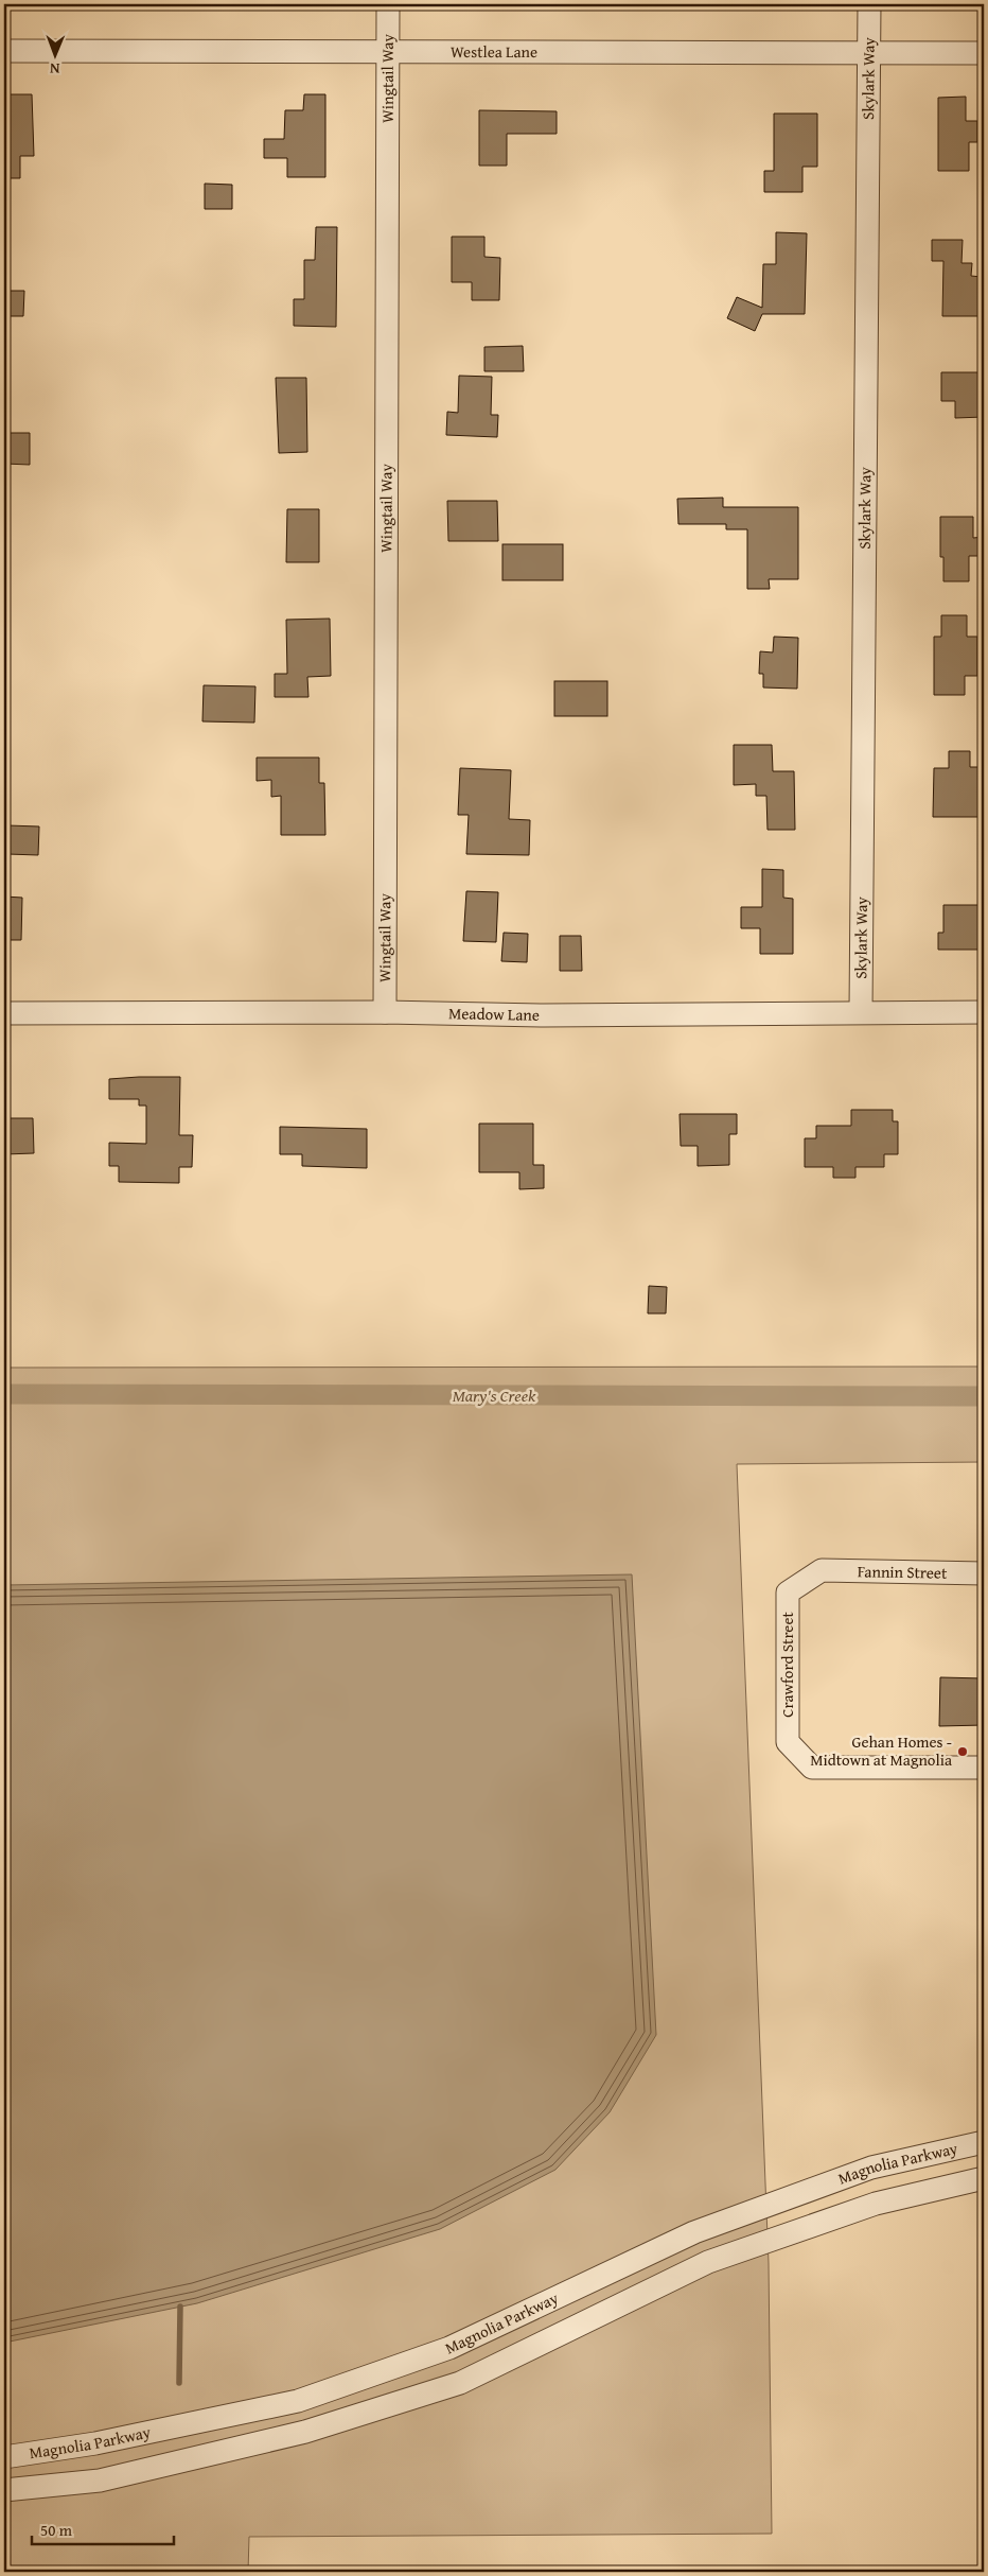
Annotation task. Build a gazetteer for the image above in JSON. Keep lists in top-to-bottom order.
{
  "streets": {
    "street": [
      "Westlea Lane",
      "Wingtail Way",
      "Skylark Way",
      "Meadow Lane",
      "Fannin Street",
      "Crawford Street",
      "Magnolia Parkway"
    ]
  },
  "crossings": [
    ["Westlea Lane", "Wingtail Way"],
    ["Westlea Lane", "Skylark Way"],
    ["Wingtail Way", "Meadow Lane"],
    ["Skylark Way", "Meadow Lane"],
    ["Fannin Street", "Crawford Street"]
  ],
  "water": ["Mary's Creek"],
  "places": ["Gehan Homes - Midtown at Magnolia"],
  "scale_bar": "50 m",
  "north": "bottom"
}
